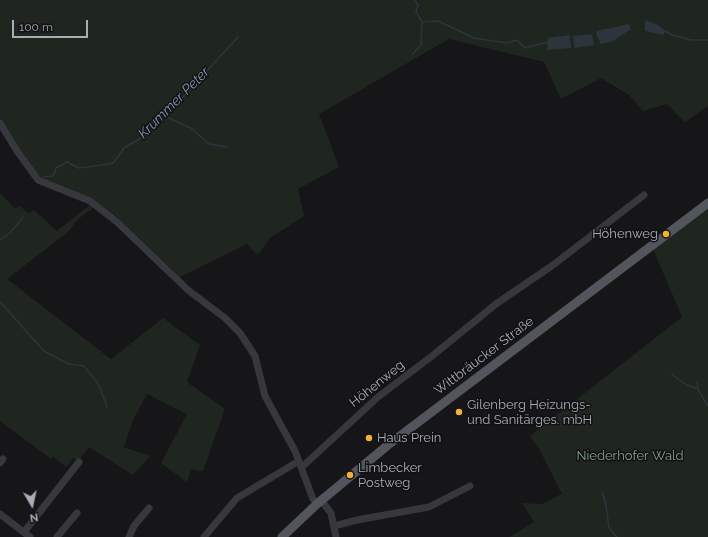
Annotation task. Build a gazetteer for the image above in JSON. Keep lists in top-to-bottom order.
{
  "streets": {
    "main road": ["Wittbräucker Straße"],
    "street": ["Höhenweg"]
  },
  "water": ["Krummer Peter"],
  "parks": ["Niederhofer Wald"],
  "places": [
    "Höhenweg",
    "Gilenberg Heizungs- und Sanitärges. mbH",
    "Haus Prein",
    "Limbecker Postweg"
  ],
  "scale_bar": "100 m",
  "north": "bottom"
}
